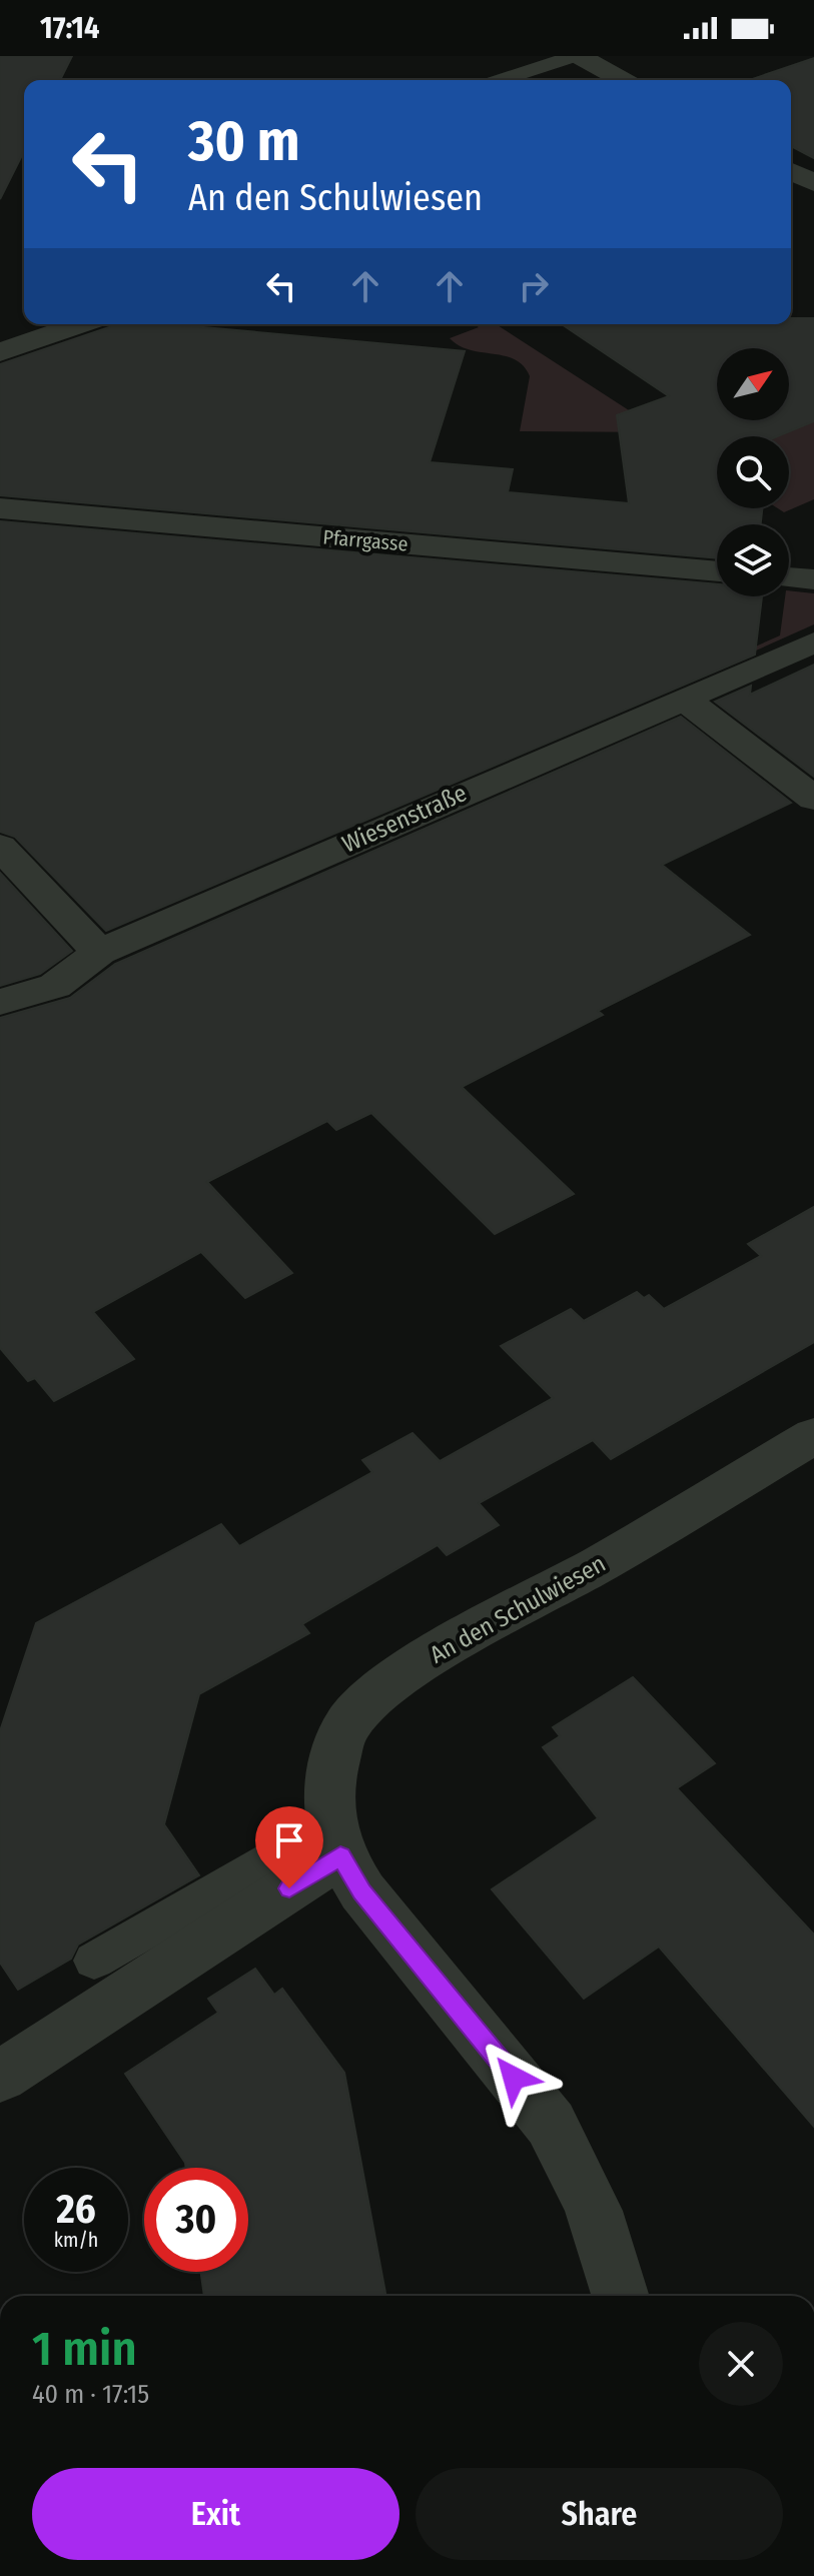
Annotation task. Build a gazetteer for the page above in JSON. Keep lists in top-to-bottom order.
{
  "streets": {
    "street": ["Pfarrgasse", "Wiesenstraße", "An den Schulwiesen"]
  },
  "north": "top right",
  "page": {
    "status": "17:14",
    "turn": ["30 m", "An den Schulwiesen"],
    "speed": "26 km/h",
    "limit": "30",
    "heading": ["1 min", "40 m · 17:15"],
    "buttons": ["Exit", "Share"]
  }
}
